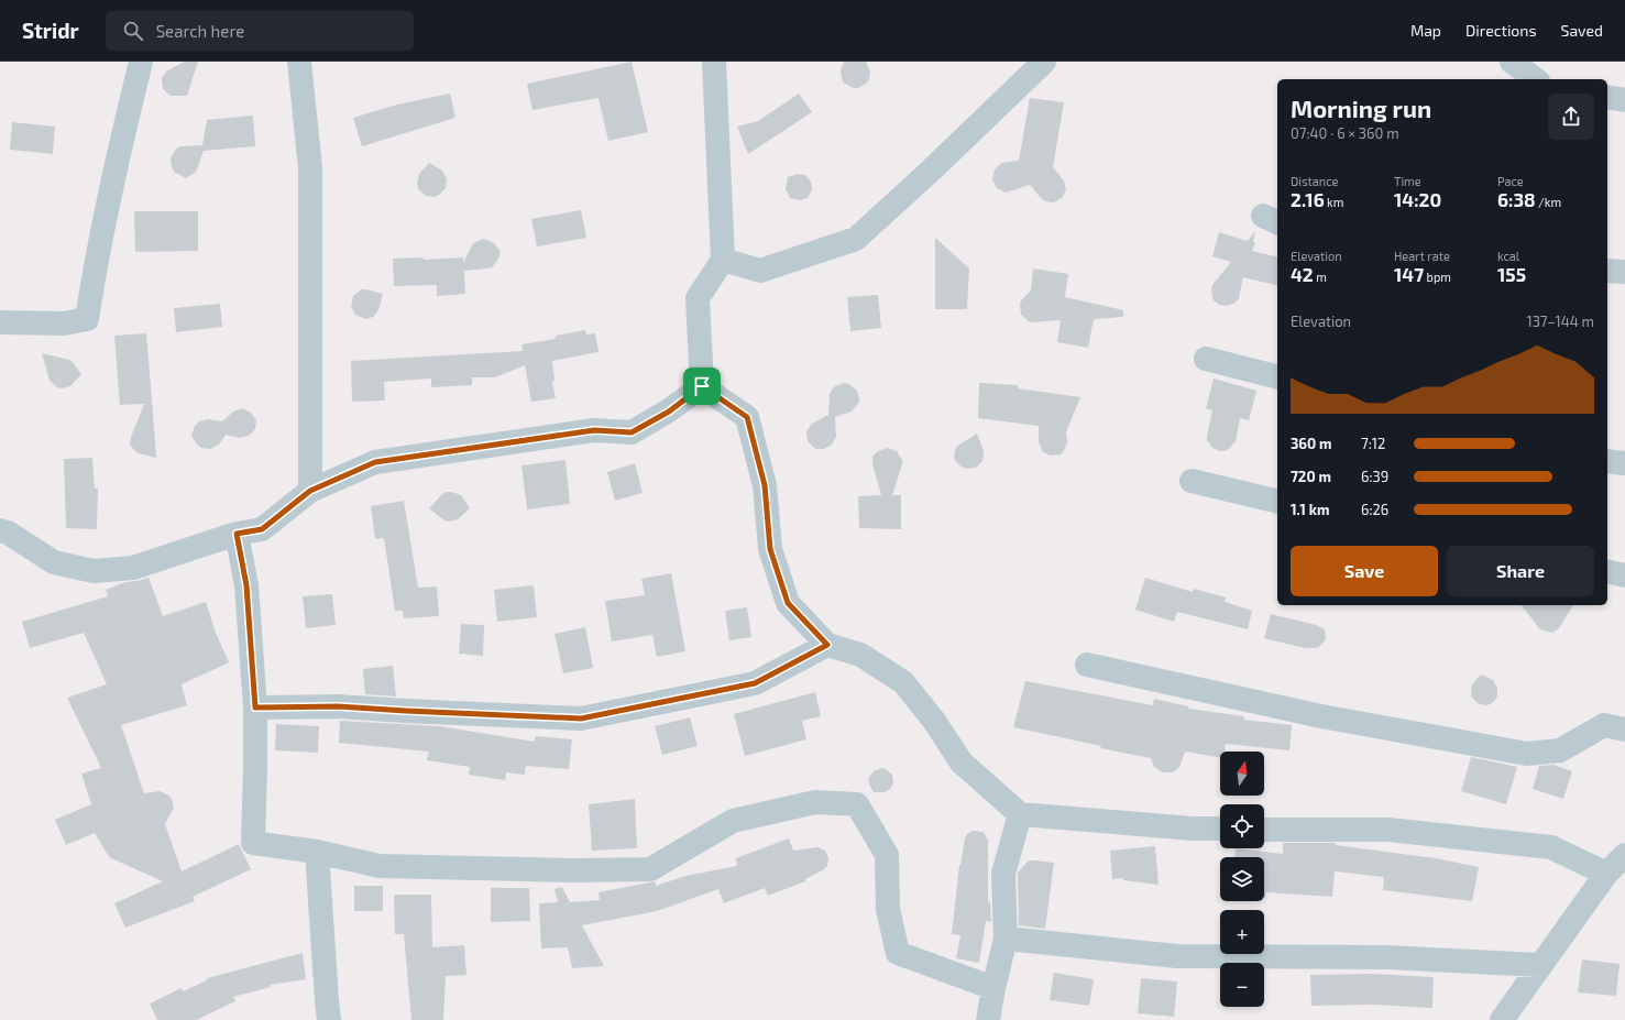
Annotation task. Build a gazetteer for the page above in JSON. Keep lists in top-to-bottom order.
{
  "north": "top",
  "page": {
    "header": "Stridr",
    "search": "Search here",
    "nav": ["Map", "Directions", "Saved"],
    "heading": ["Morning run", "07:40 · 6 × 360 m"],
    "stats": [
      ["Distance", "2.16 km"],
      ["Time", "14:20"],
      ["Pace", "6:38 /km"],
      ["Elevation", "42 m"],
      ["Heart rate", "147 bpm"],
      ["kcal", "155"]
    ],
    "chart": ["Elevation", "137–144 m"],
    "list": [
      {
        "name": "360 m",
        "note": "7:12"
      },
      {
        "name": "720 m",
        "note": "6:39"
      },
      {
        "name": "1.1 km",
        "note": "6:26"
      }
    ],
    "buttons": ["Save", "Share"],
    "map_buttons": ["+", "−"]
  }
}
